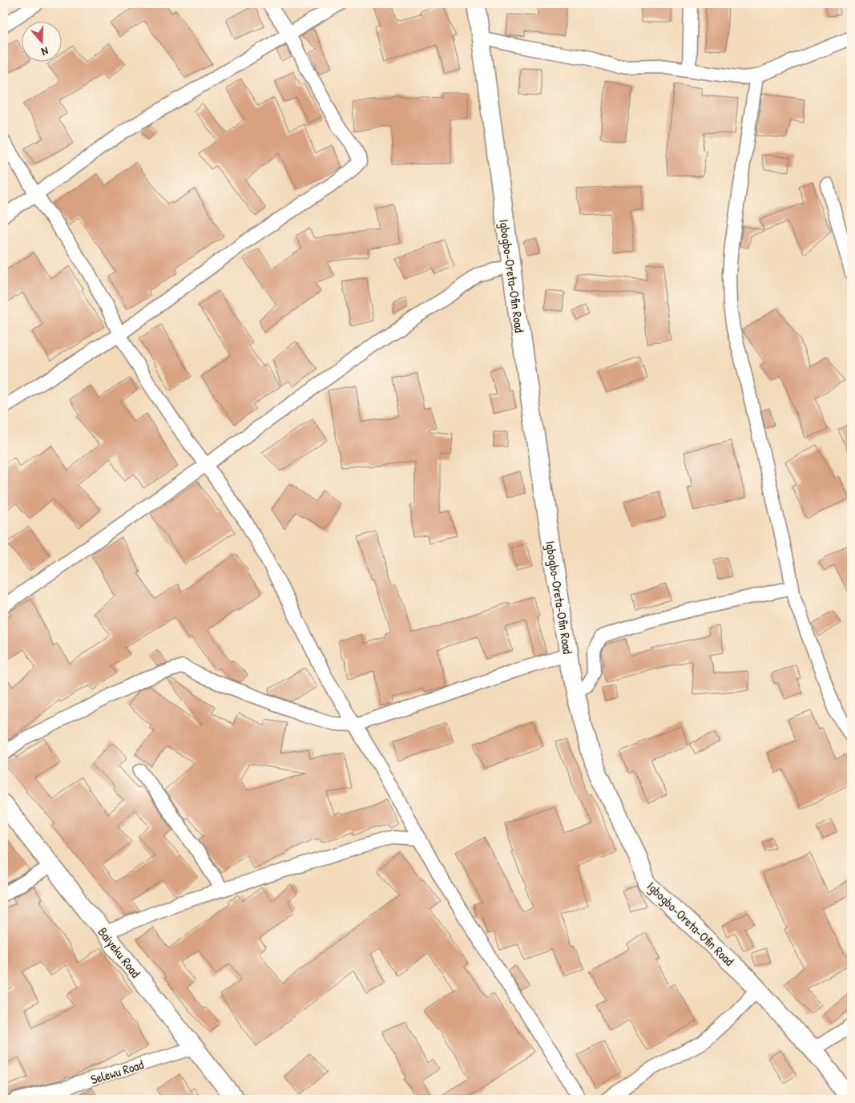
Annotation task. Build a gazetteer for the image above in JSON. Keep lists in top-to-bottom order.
{
  "streets": {
    "street": ["Igbogbo-Oreta-Ofin Road", "Baiyeku Road", "Selewu Road"]
  },
  "crossings": [
    ["Baiyeku Road", "Selewu Road"]
  ],
  "north": "bottom"
}
